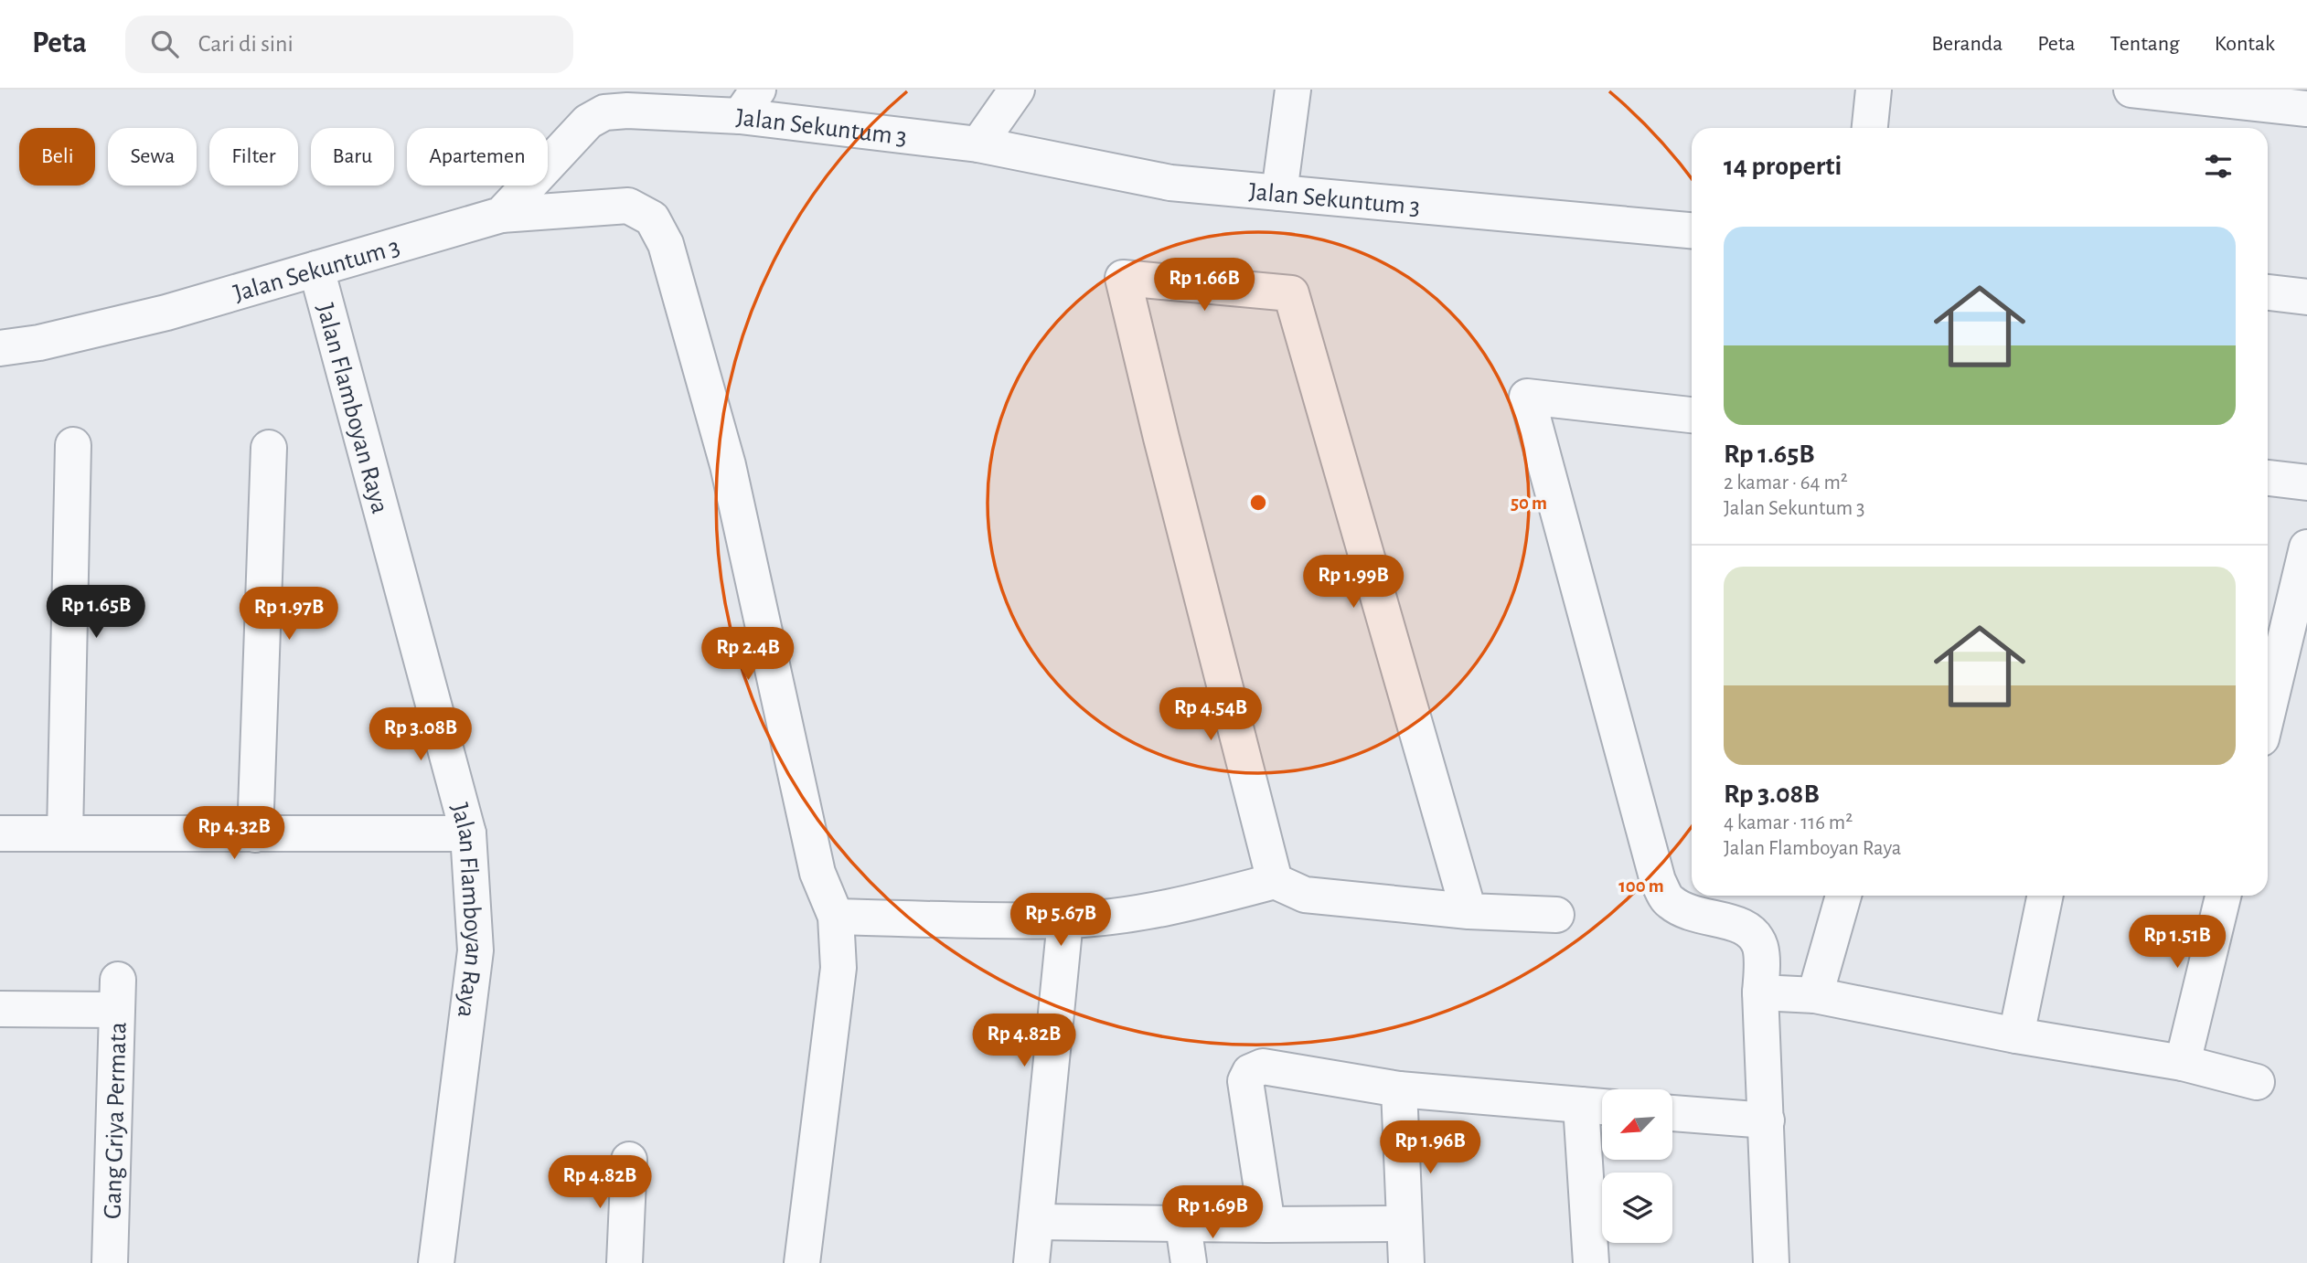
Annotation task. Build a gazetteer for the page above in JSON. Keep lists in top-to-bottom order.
{
  "streets": {
    "street": ["Jalan Sekuntum 3", "Jalan Flamboyan Raya", "Gang Griya Permata"]
  },
  "crossings": [
    ["Jalan Sekuntum 3", "Jalan Flamboyan Raya"]
  ],
  "north": "bottom left",
  "page": {
    "header": "Peta",
    "search": "Cari di sini",
    "nav": [
      "Beranda",
      "Peta",
      "Tentang",
      "Kontak"
    ],
    "chip": [
      "Beli",
      "Sewa",
      "Filter",
      "Baru",
      "Apartemen"
    ],
    "heading": "14 properti",
    "list": [
      {
        "name": "Rp 1.65B",
        "note": "2 kamar · 64 m² · Jalan Sekuntum 3"
      },
      {
        "name": "Rp 3.08B",
        "note": "4 kamar · 116 m² · Jalan Flamboyan Raya"
      }
    ],
    "price": [
      "Rp 1.66B",
      "Rp 1.99B",
      "Rp 1.65B",
      "Rp 1.97B",
      "Rp 2.4B",
      "Rp 4.54B",
      "Rp 3.08B",
      "Rp 4.32B",
      "Rp 5.67B",
      "Rp 1.51B",
      "Rp 4.82B",
      "Rp 1.96B",
      "Rp 4.82B",
      "Rp 1.69B"
    ]
  },
  "rings": ["50 m", "100 m"]
}
